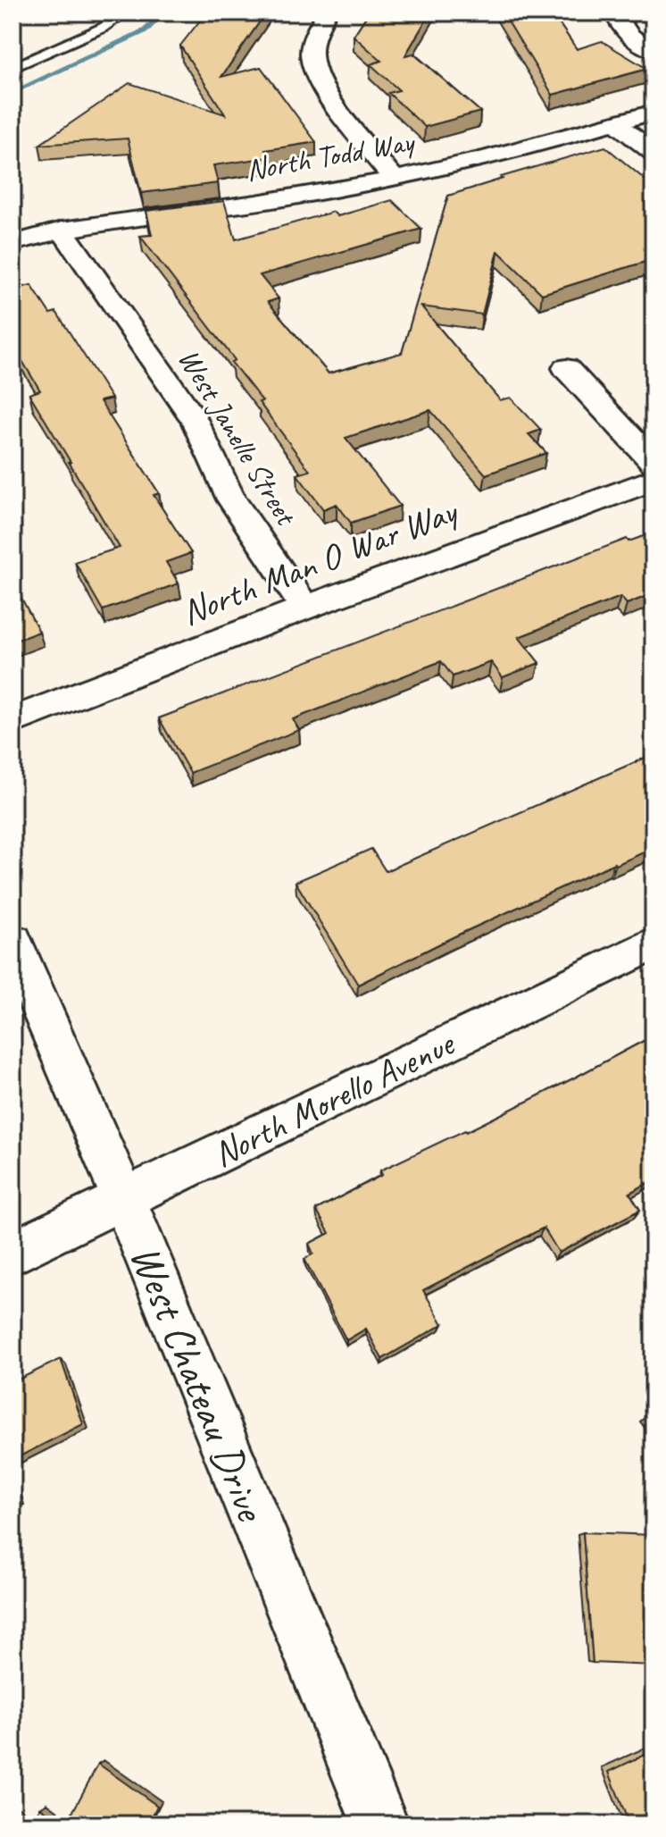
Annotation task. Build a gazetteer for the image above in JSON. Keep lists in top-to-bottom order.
{
  "streets": {
    "street": [
      "North Todd Way",
      "West Janelle Street",
      "North Man O War Way",
      "North Morello Avenue",
      "West Chateau Drive"
    ]
  },
  "crossings": [
    ["North Todd Way", "West Janelle Street"],
    ["West Janelle Street", "North Man O War Way"],
    ["North Morello Avenue", "West Chateau Drive"]
  ]
}
